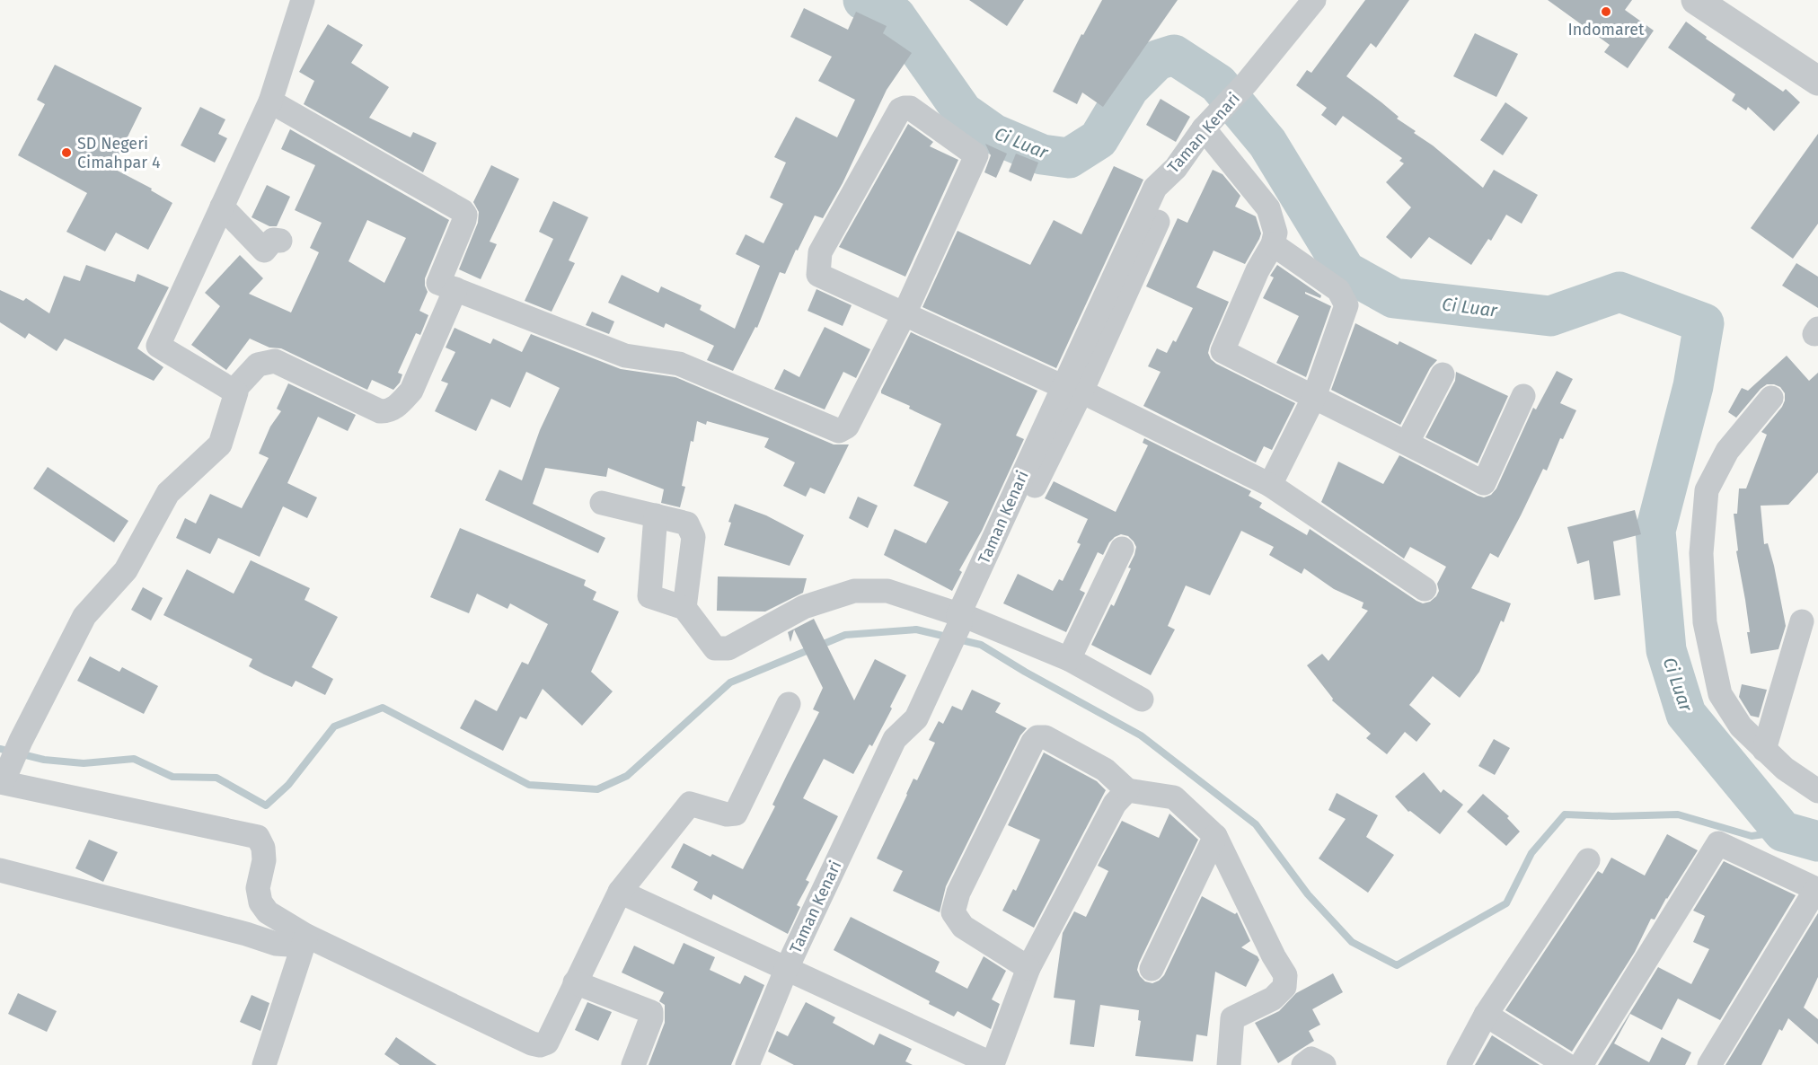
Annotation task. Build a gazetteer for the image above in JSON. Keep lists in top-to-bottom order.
{
  "streets": {
    "street": ["Taman Kenari"]
  },
  "water": ["Ci Luar"],
  "places": ["Indomaret", "SD Negeri Cimahpar 4"]
}
